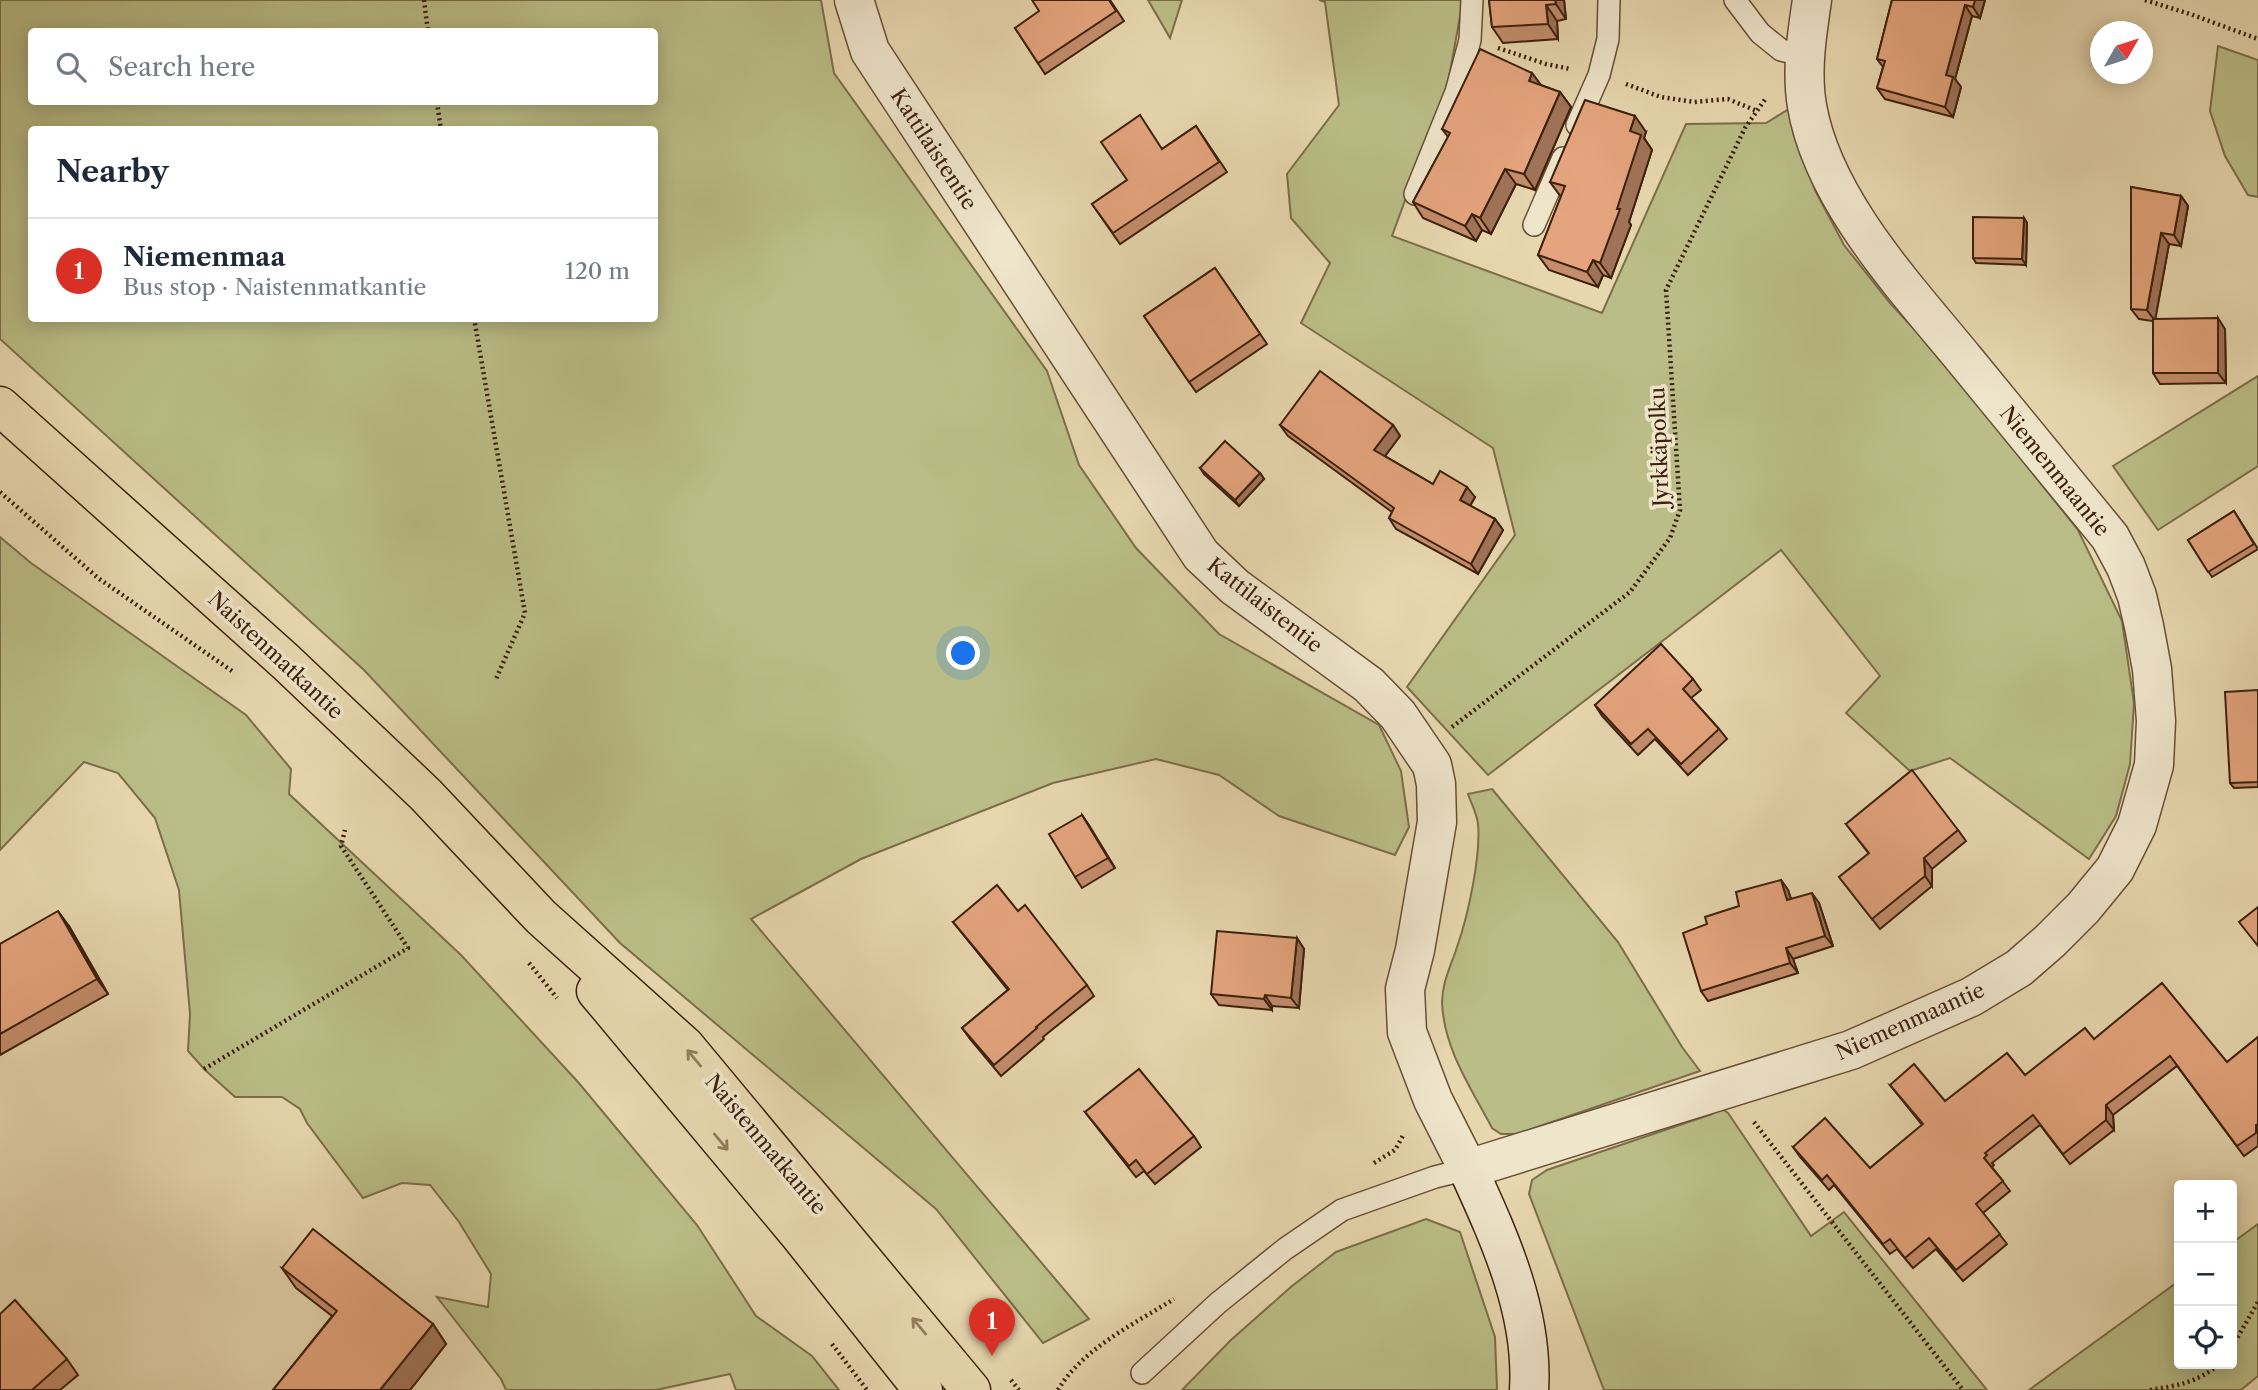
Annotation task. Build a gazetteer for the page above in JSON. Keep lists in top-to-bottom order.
{
  "streets": {
    "main road": ["Naistenmatkantie"],
    "street": ["Kattilaistentie", "Niemenmaantie"],
    "path": ["Jyrkkäpolku"]
  },
  "crossings": [
    ["Kattilaistentie", "Niemenmaantie"]
  ],
  "north": "top right",
  "page": {
    "search": "Search here",
    "heading": "Nearby",
    "list": [
      {
        "mark": "1",
        "name": "Niemenmaa",
        "note": "Bus stop · Naistenmatkantie",
        "value": "120 m"
      }
    ],
    "map_buttons": ["+", "−"],
    "pins": "1"
  }
}
